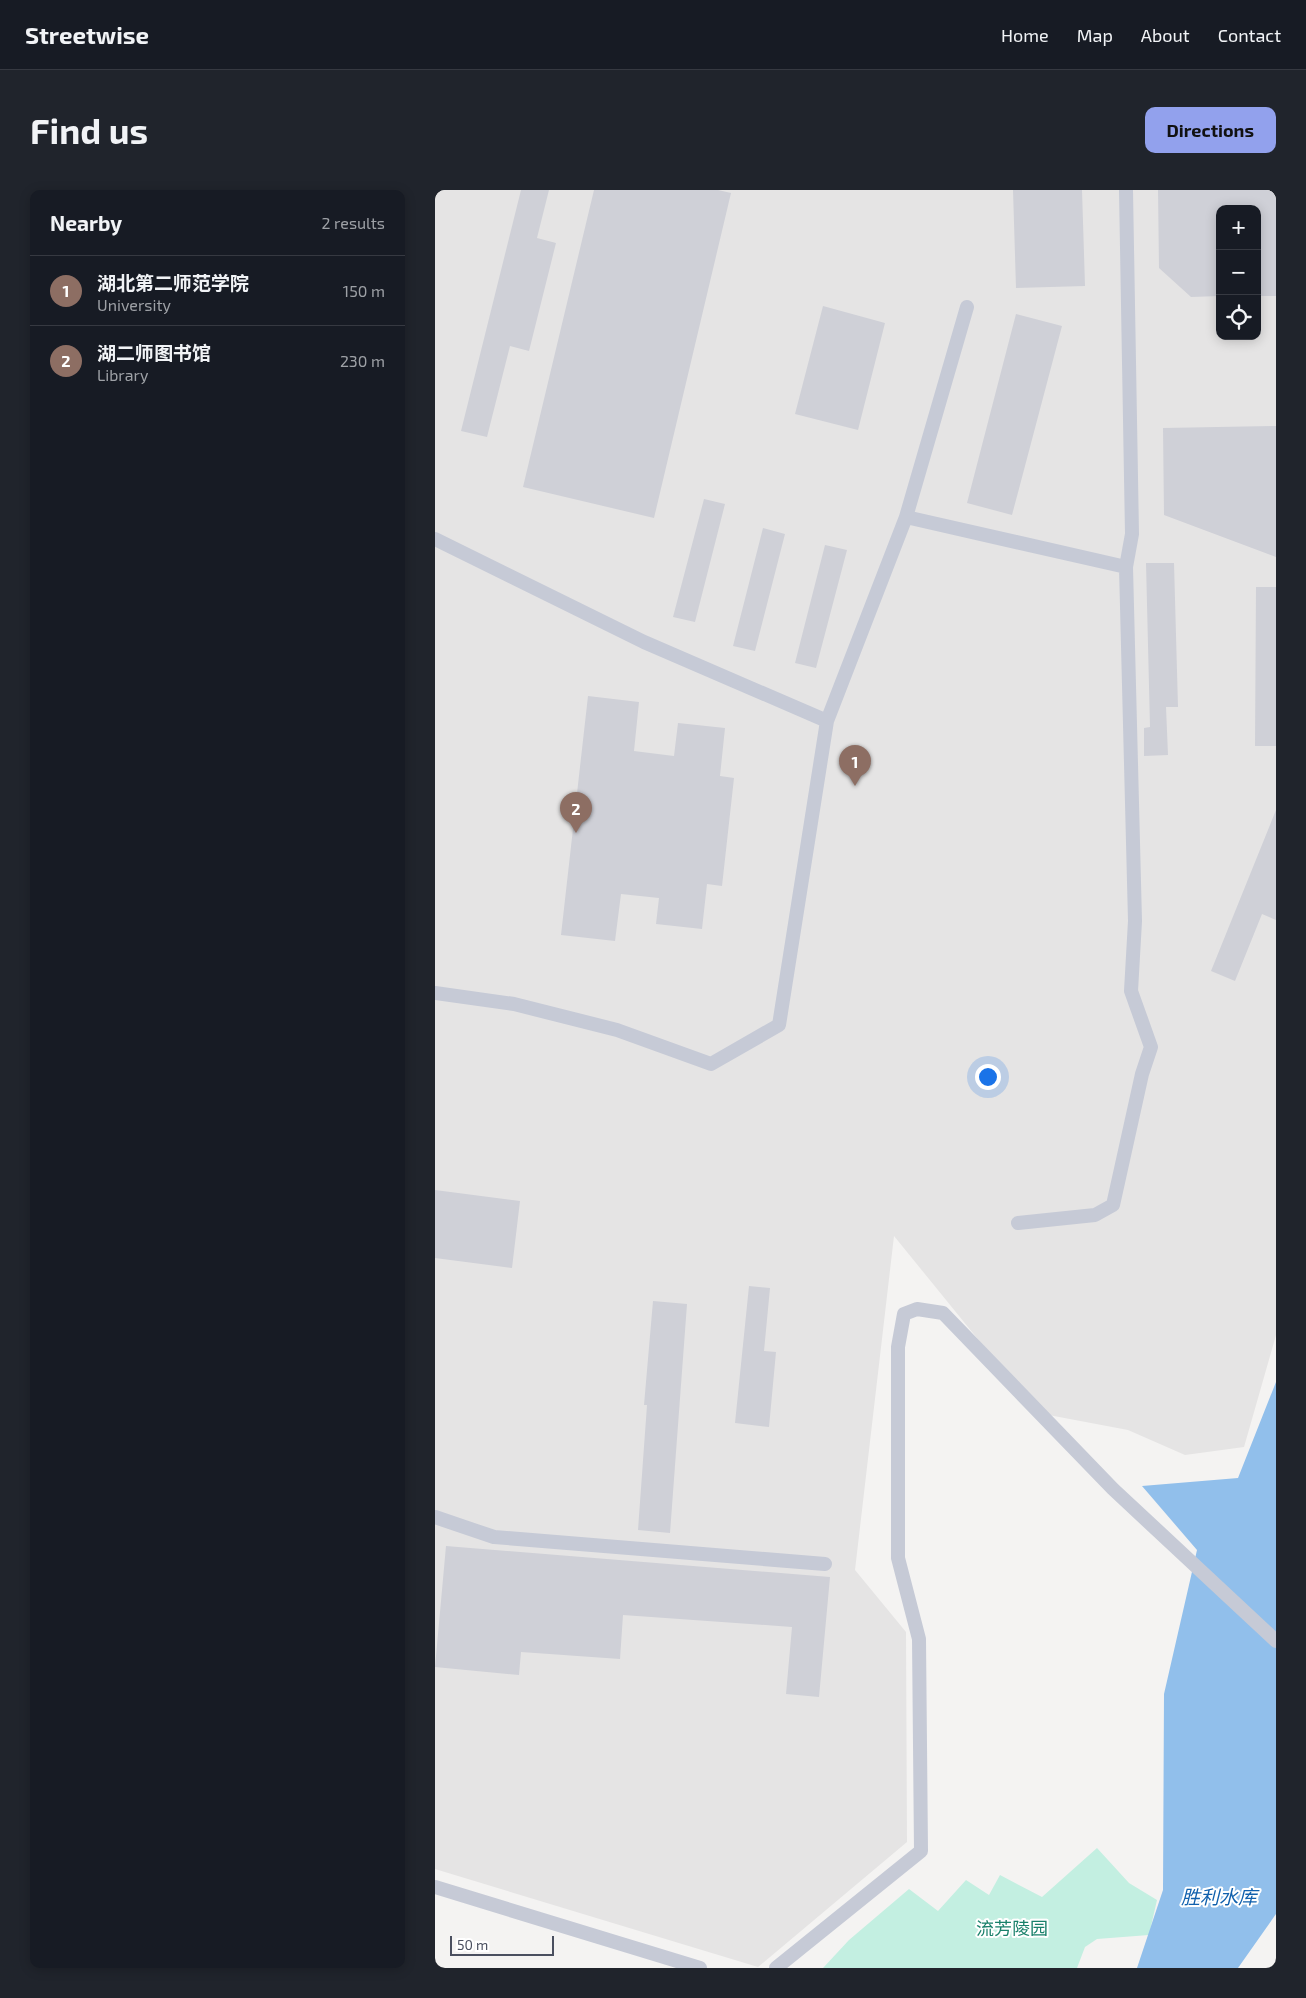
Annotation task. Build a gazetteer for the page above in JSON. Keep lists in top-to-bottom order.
{
  "water": ["胜利水库"],
  "parks": ["流芳陵园"],
  "scale_bar": "50 m",
  "page": {
    "header": "Streetwise",
    "nav": [
      "Home",
      "Map",
      "About",
      "Contact"
    ],
    "buttons": "Directions",
    "title": "Find us",
    "heading": ["Nearby", "2 results"],
    "map_buttons": ["+", "−"],
    "list": [
      {
        "mark": "1",
        "name": "湖北第二师范学院",
        "note": "University",
        "value": "150 m"
      },
      {
        "mark": "2",
        "name": "湖二师图书馆",
        "note": "Library",
        "value": "230 m"
      }
    ],
    "pins": ["1", "2"],
    "scale": "50 m"
  }
}
